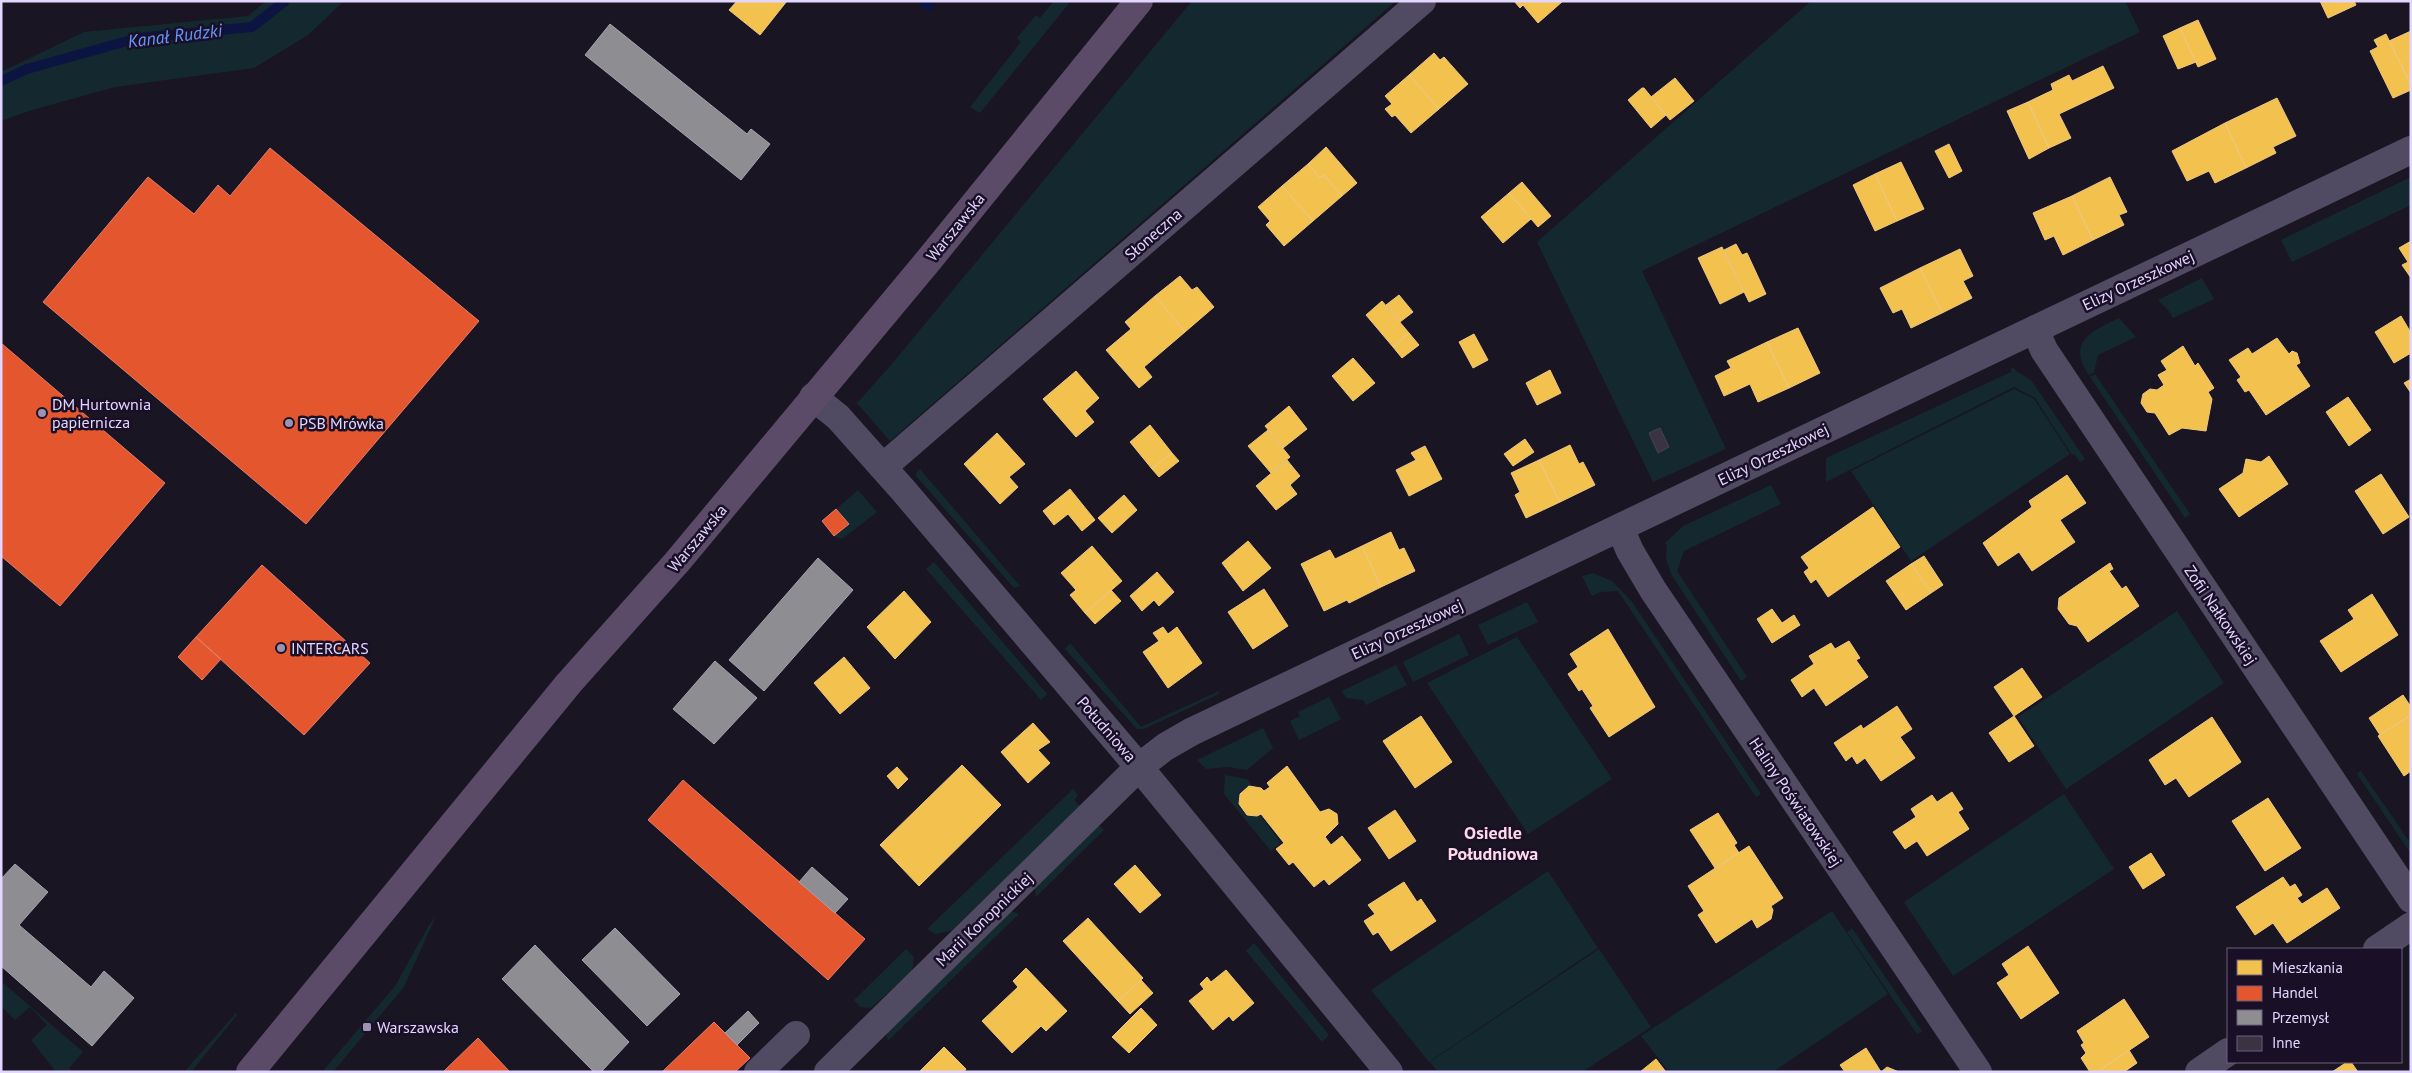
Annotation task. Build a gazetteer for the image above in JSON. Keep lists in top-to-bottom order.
{
  "streets": {
    "main road": ["Warszawska"],
    "street": [
      "Słoneczna",
      "Elizy Orzeszkowej",
      "Zofii Nałkowskiej",
      "Południowa",
      "Haliny Poświatowskiej",
      "Marii Konopnickiej"
    ]
  },
  "crossings": [
    ["Warszawska", "Południowa"],
    ["Słoneczna", "Południowa"],
    ["Elizy Orzeszkowej", "Zofii Nałkowskiej"],
    ["Elizy Orzeszkowej", "Południowa"],
    ["Elizy Orzeszkowej", "Haliny Poświatowskiej"],
    ["Elizy Orzeszkowej", "Marii Konopnickiej"],
    ["Południowa", "Marii Konopnickiej"]
  ],
  "districts": ["Osiedle Południowa"],
  "water": ["Kanał Rudzki"],
  "places": {
    "other": ["DM Hurtownia papiernicza", "PSB Mrówka", "INTERCARS"],
    "transit": ["Warszawska"]
  },
  "legend": [
    "Mieszkania",
    "Handel",
    "Przemysł",
    "Inne"
  ]
}
